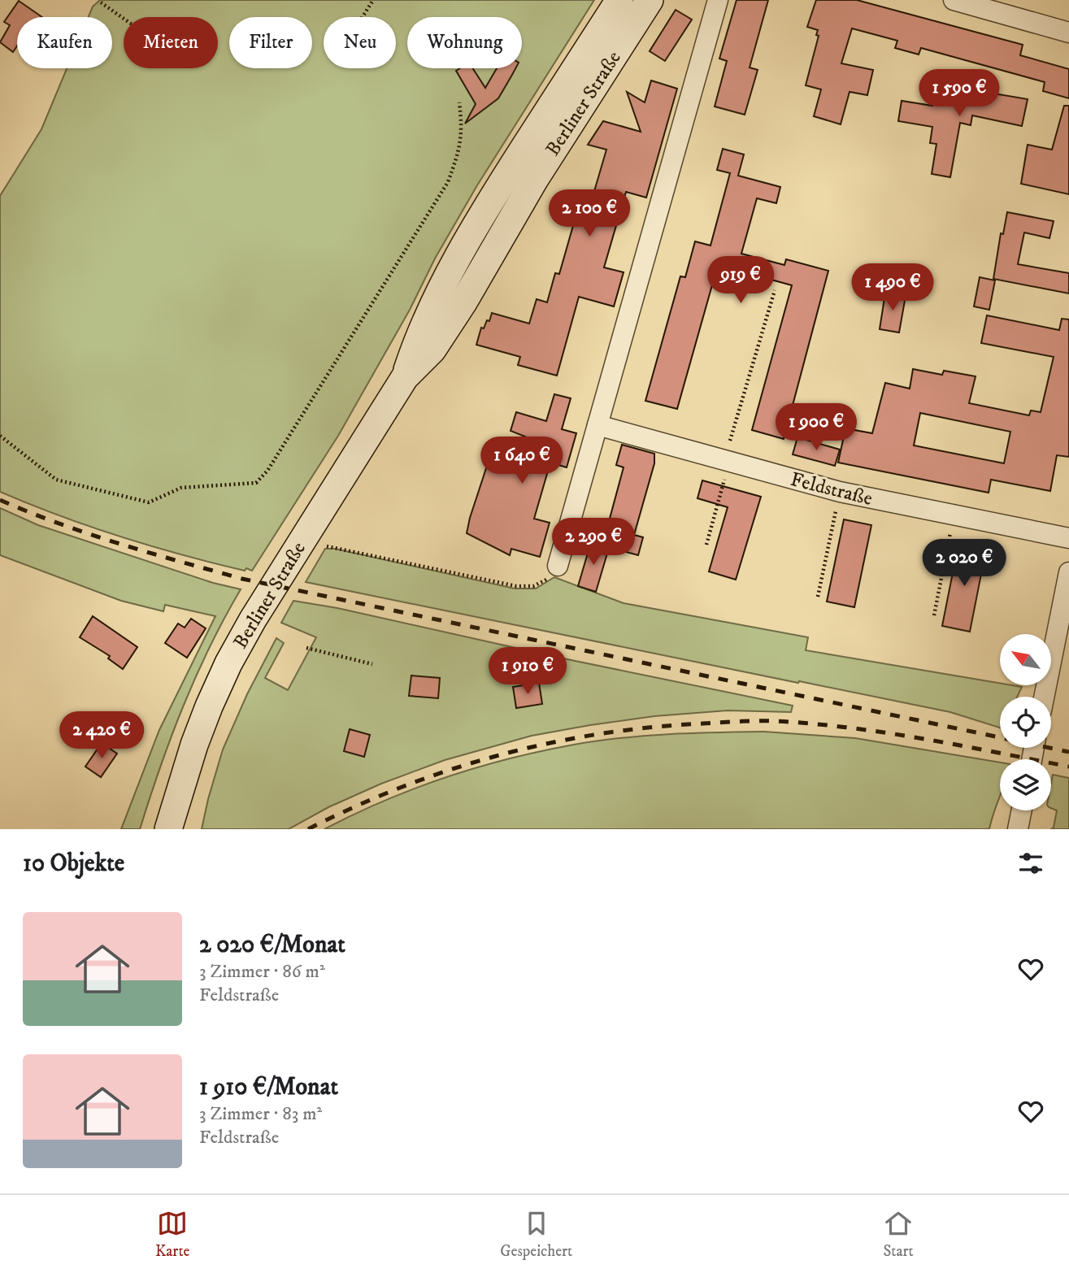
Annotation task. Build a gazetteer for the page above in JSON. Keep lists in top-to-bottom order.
{
  "streets": {
    "main road": ["Berliner Straße"],
    "street": ["Feldstraße"]
  },
  "north": "top left",
  "page": {
    "chip": [
      "Kaufen",
      "Mieten",
      "Filter",
      "Neu",
      "Wohnung"
    ],
    "price": [
      "1 590 €",
      "2 100 €",
      "919 €",
      "1 490 €",
      "1 900 €",
      "1 640 €",
      "2 290 €",
      "2 020 €",
      "1 910 €",
      "2 420 €"
    ],
    "heading": "10 Objekte",
    "list": [
      {
        "name": "2 020 €/Monat",
        "note": "3 Zimmer · 86 m² · Feldstraße"
      },
      {
        "name": "1 910 €/Monat",
        "note": "3 Zimmer · 83 m² · Feldstraße"
      }
    ],
    "tabs": ["Karte", "Gespeichert", "Start"]
  }
}
